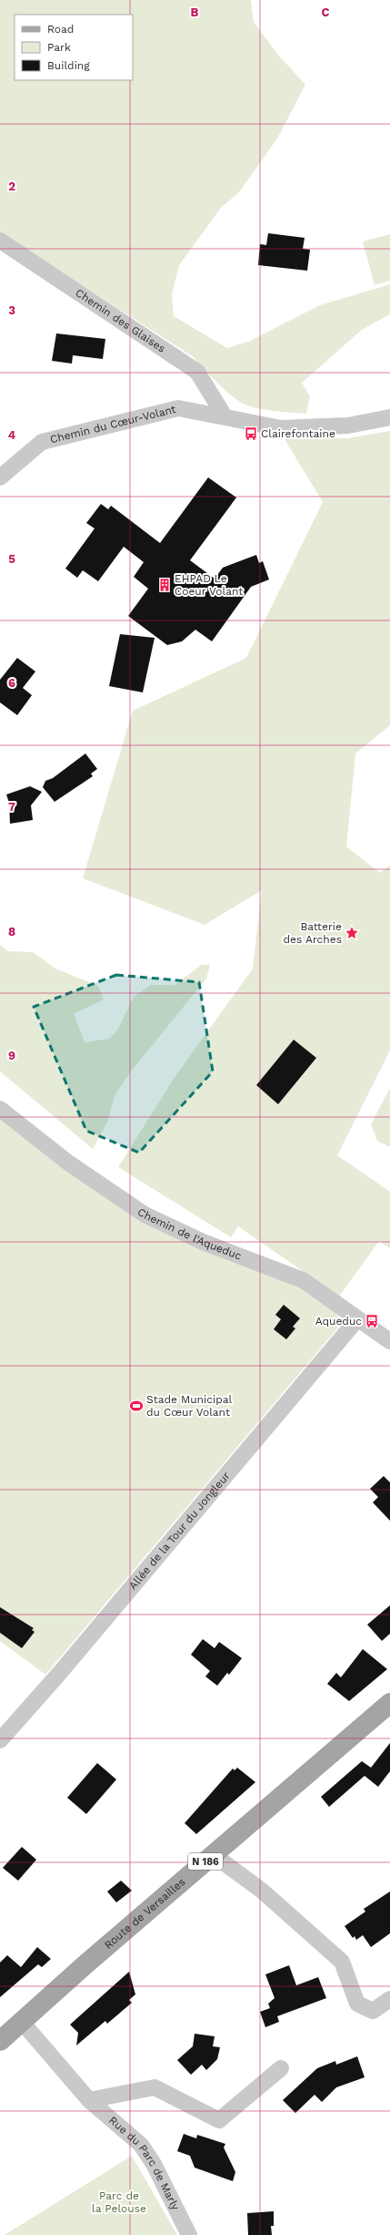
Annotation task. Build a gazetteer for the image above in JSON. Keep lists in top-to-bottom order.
{
  "streets": {
    "main road": ["N 186", "Route de Versailles"],
    "street": [
      "Chemin des Glaises",
      "Chemin du Cœur-Volant",
      "Chemin de l'Aqueduc",
      "Allée de la Tour du Jongleur",
      "Rue du Parc de Marly"
    ]
  },
  "crossings": [
    ["Chemin des Glaises", "Chemin du Cœur-Volant"],
    ["Chemin de l'Aqueduc", "Allée de la Tour du Jongleur"],
    ["Route de Versailles", "Rue du Parc de Marly"]
  ],
  "parks": ["Parc de la Pelouse"],
  "places": {
    "bus stop": ["Clairefontaine", "Aqueduc"],
    "building": ["EHPAD Le Coeur Volant"],
    "place": ["Batterie des Arches"],
    "sports": ["Stade Municipal du Cœur Volant"]
  },
  "legend": ["Road", "Park", "Building"],
  "grid": {
    "columns": ["B", "C"],
    "rows": [
      "2",
      "3",
      "4",
      "5",
      "6",
      "7",
      "8",
      "9"
    ]
  }
}
